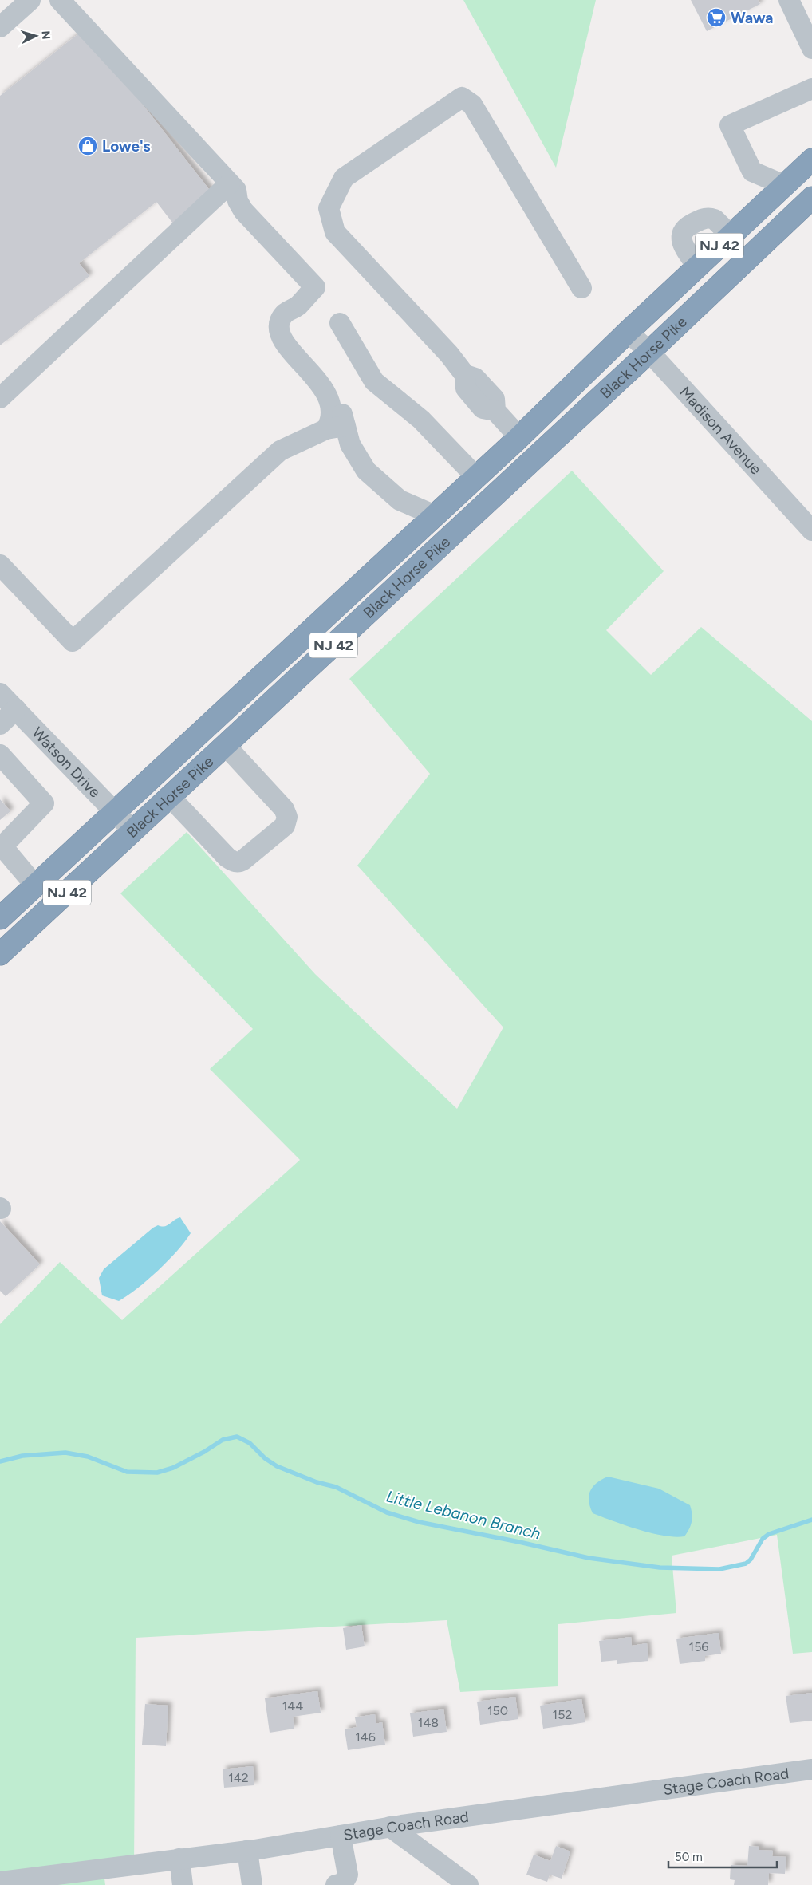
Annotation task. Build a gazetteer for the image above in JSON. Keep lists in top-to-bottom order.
{
  "streets": {
    "highway": ["NJ 42", "Black Horse Pike"],
    "street": ["Madison Avenue", "Watson Drive", "Stage Coach Road"]
  },
  "crossings": [
    ["Black Horse Pike", "Madison Avenue"],
    ["Black Horse Pike", "Watson Drive"]
  ],
  "water": ["Little Lebanon Branch"],
  "places": {
    "supermarket": ["Wawa"],
    "shop": ["Lowe's"]
  },
  "house_numbers": [
    "156",
    "144",
    "150",
    "152",
    "148",
    "146",
    "142"
  ],
  "scale_bar": "50 m",
  "north": "right"
}
